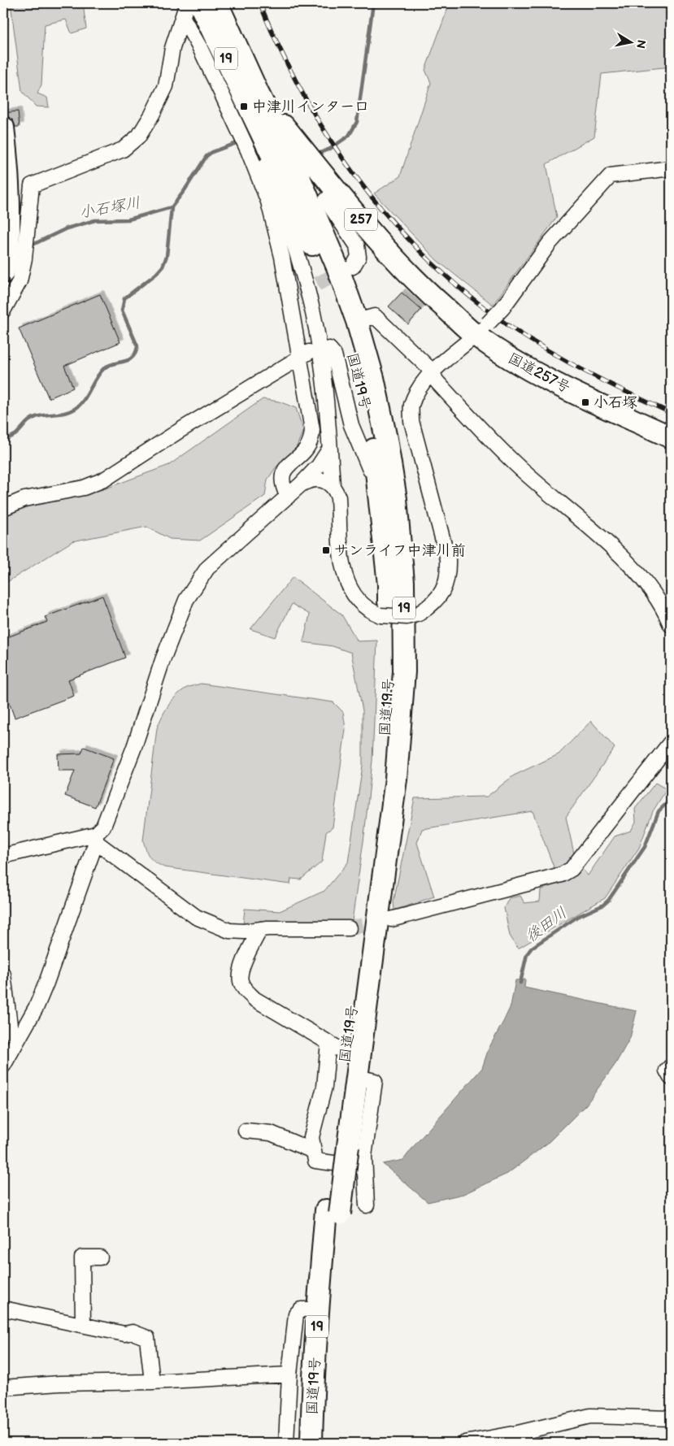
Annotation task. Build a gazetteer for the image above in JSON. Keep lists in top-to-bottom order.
{
  "streets": {
    "highway": [
      "19",
      "257",
      "国道257号",
      "国道19号"
    ]
  },
  "crossings": [
    ["257", "国道257号"],
    ["257", "国道19号"]
  ],
  "water": ["小石塚川", "後田川"],
  "places": {
    "transit": ["中津川インター口", "小石塚", "サンライフ中津川前"]
  },
  "north": "right"
}
